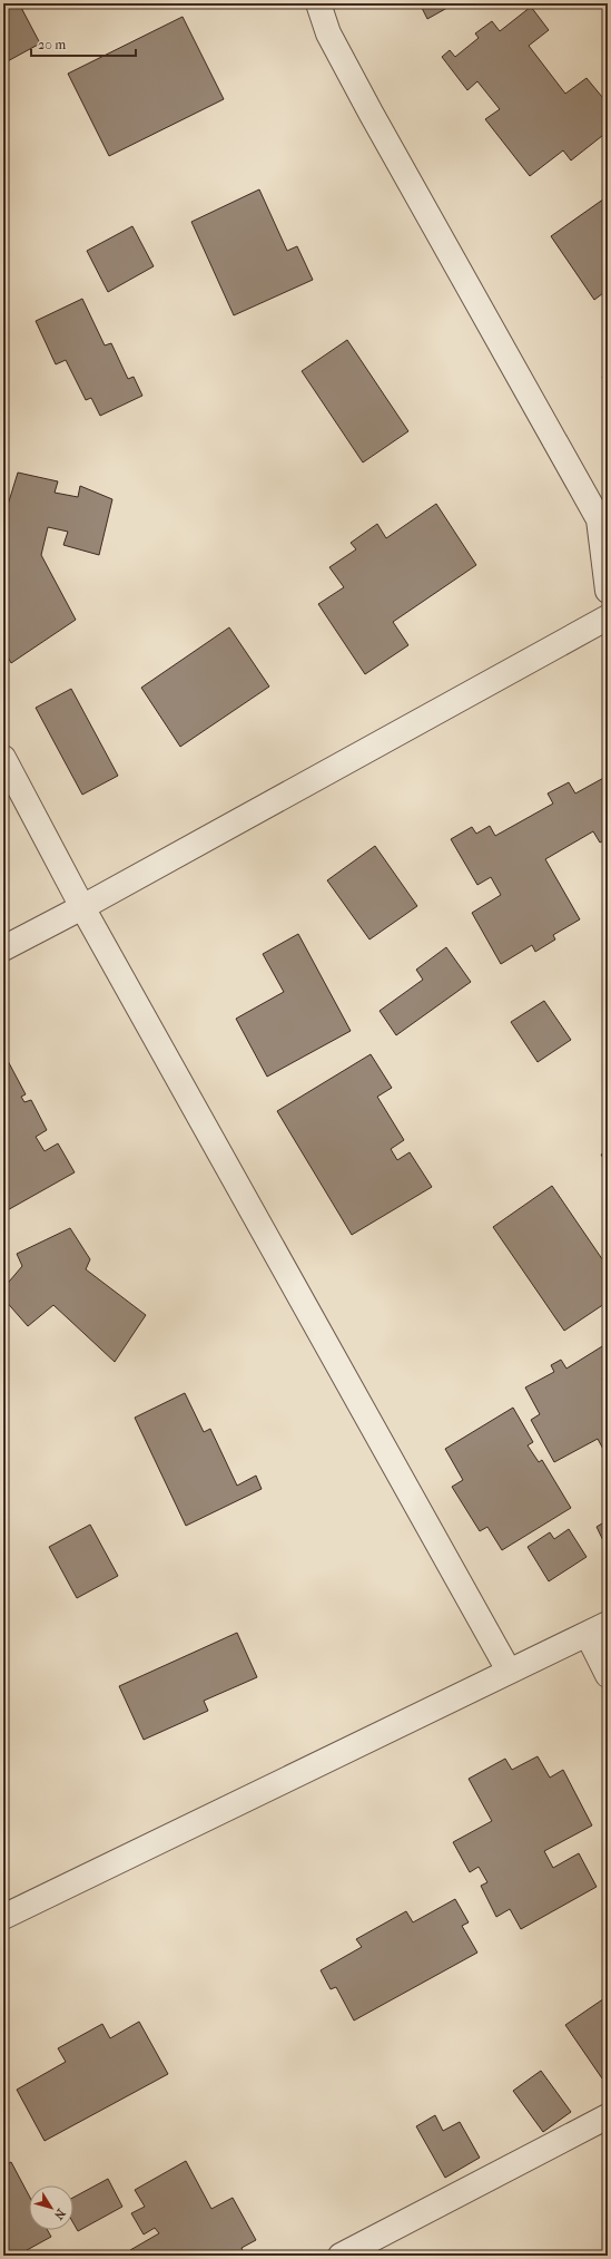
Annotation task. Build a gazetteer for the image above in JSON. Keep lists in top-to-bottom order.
{
  "scale_bar": "20 m",
  "north": "bottom right"
}
